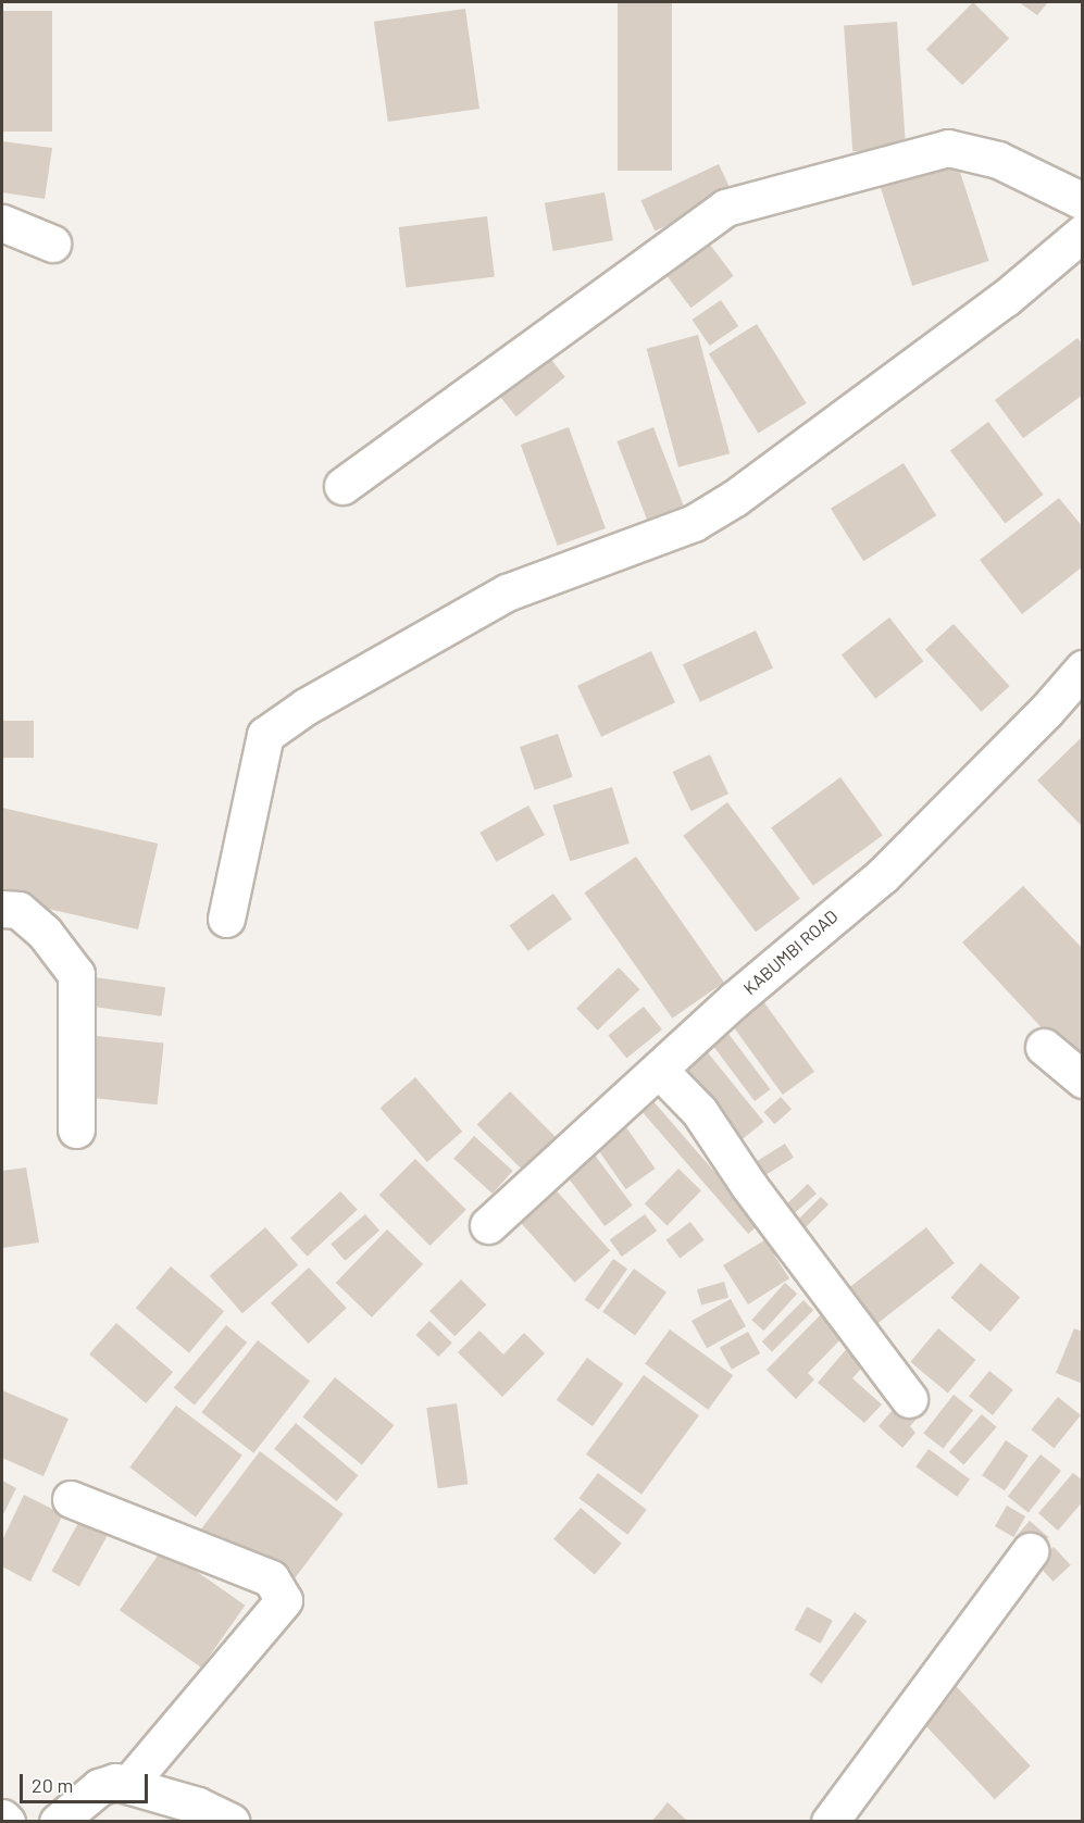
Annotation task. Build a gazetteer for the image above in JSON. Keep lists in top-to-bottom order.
{
  "streets": {
    "street": ["KABUMBI ROAD"]
  },
  "scale_bar": "20 m"
}
